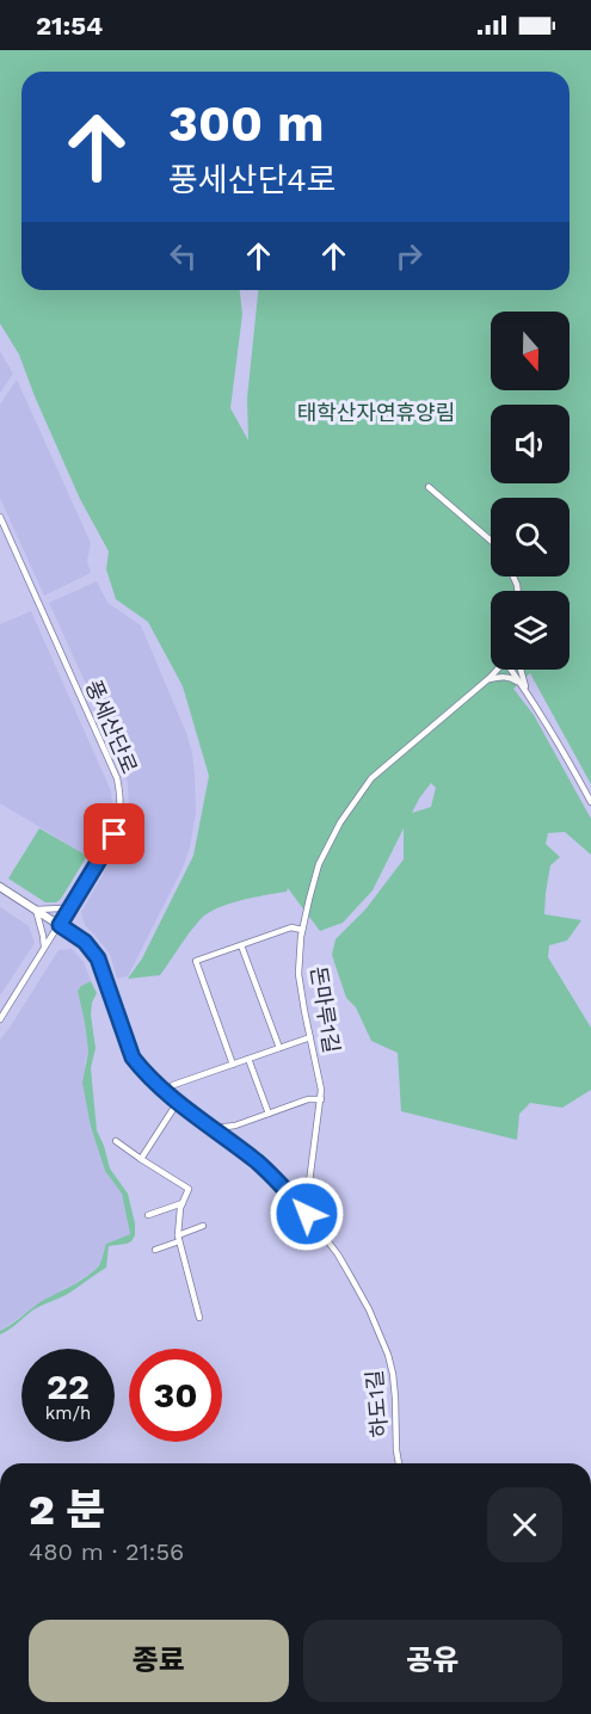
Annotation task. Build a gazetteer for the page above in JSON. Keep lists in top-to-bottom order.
{
  "streets": {
    "street": ["풍세산단로", "돈마루1길", "하도1길"]
  },
  "crossings": [
    ["돈마루1길", "하도1길"]
  ],
  "parks": ["태학산자연휴양림"],
  "north": "bottom",
  "page": {
    "status": "21:54",
    "turn": ["300 m", "풍세산단4로"],
    "speed": "22 km/h",
    "limit": "30",
    "heading": ["2 분", "480 m · 21:56"],
    "buttons": ["종료", "공유"]
  }
}
